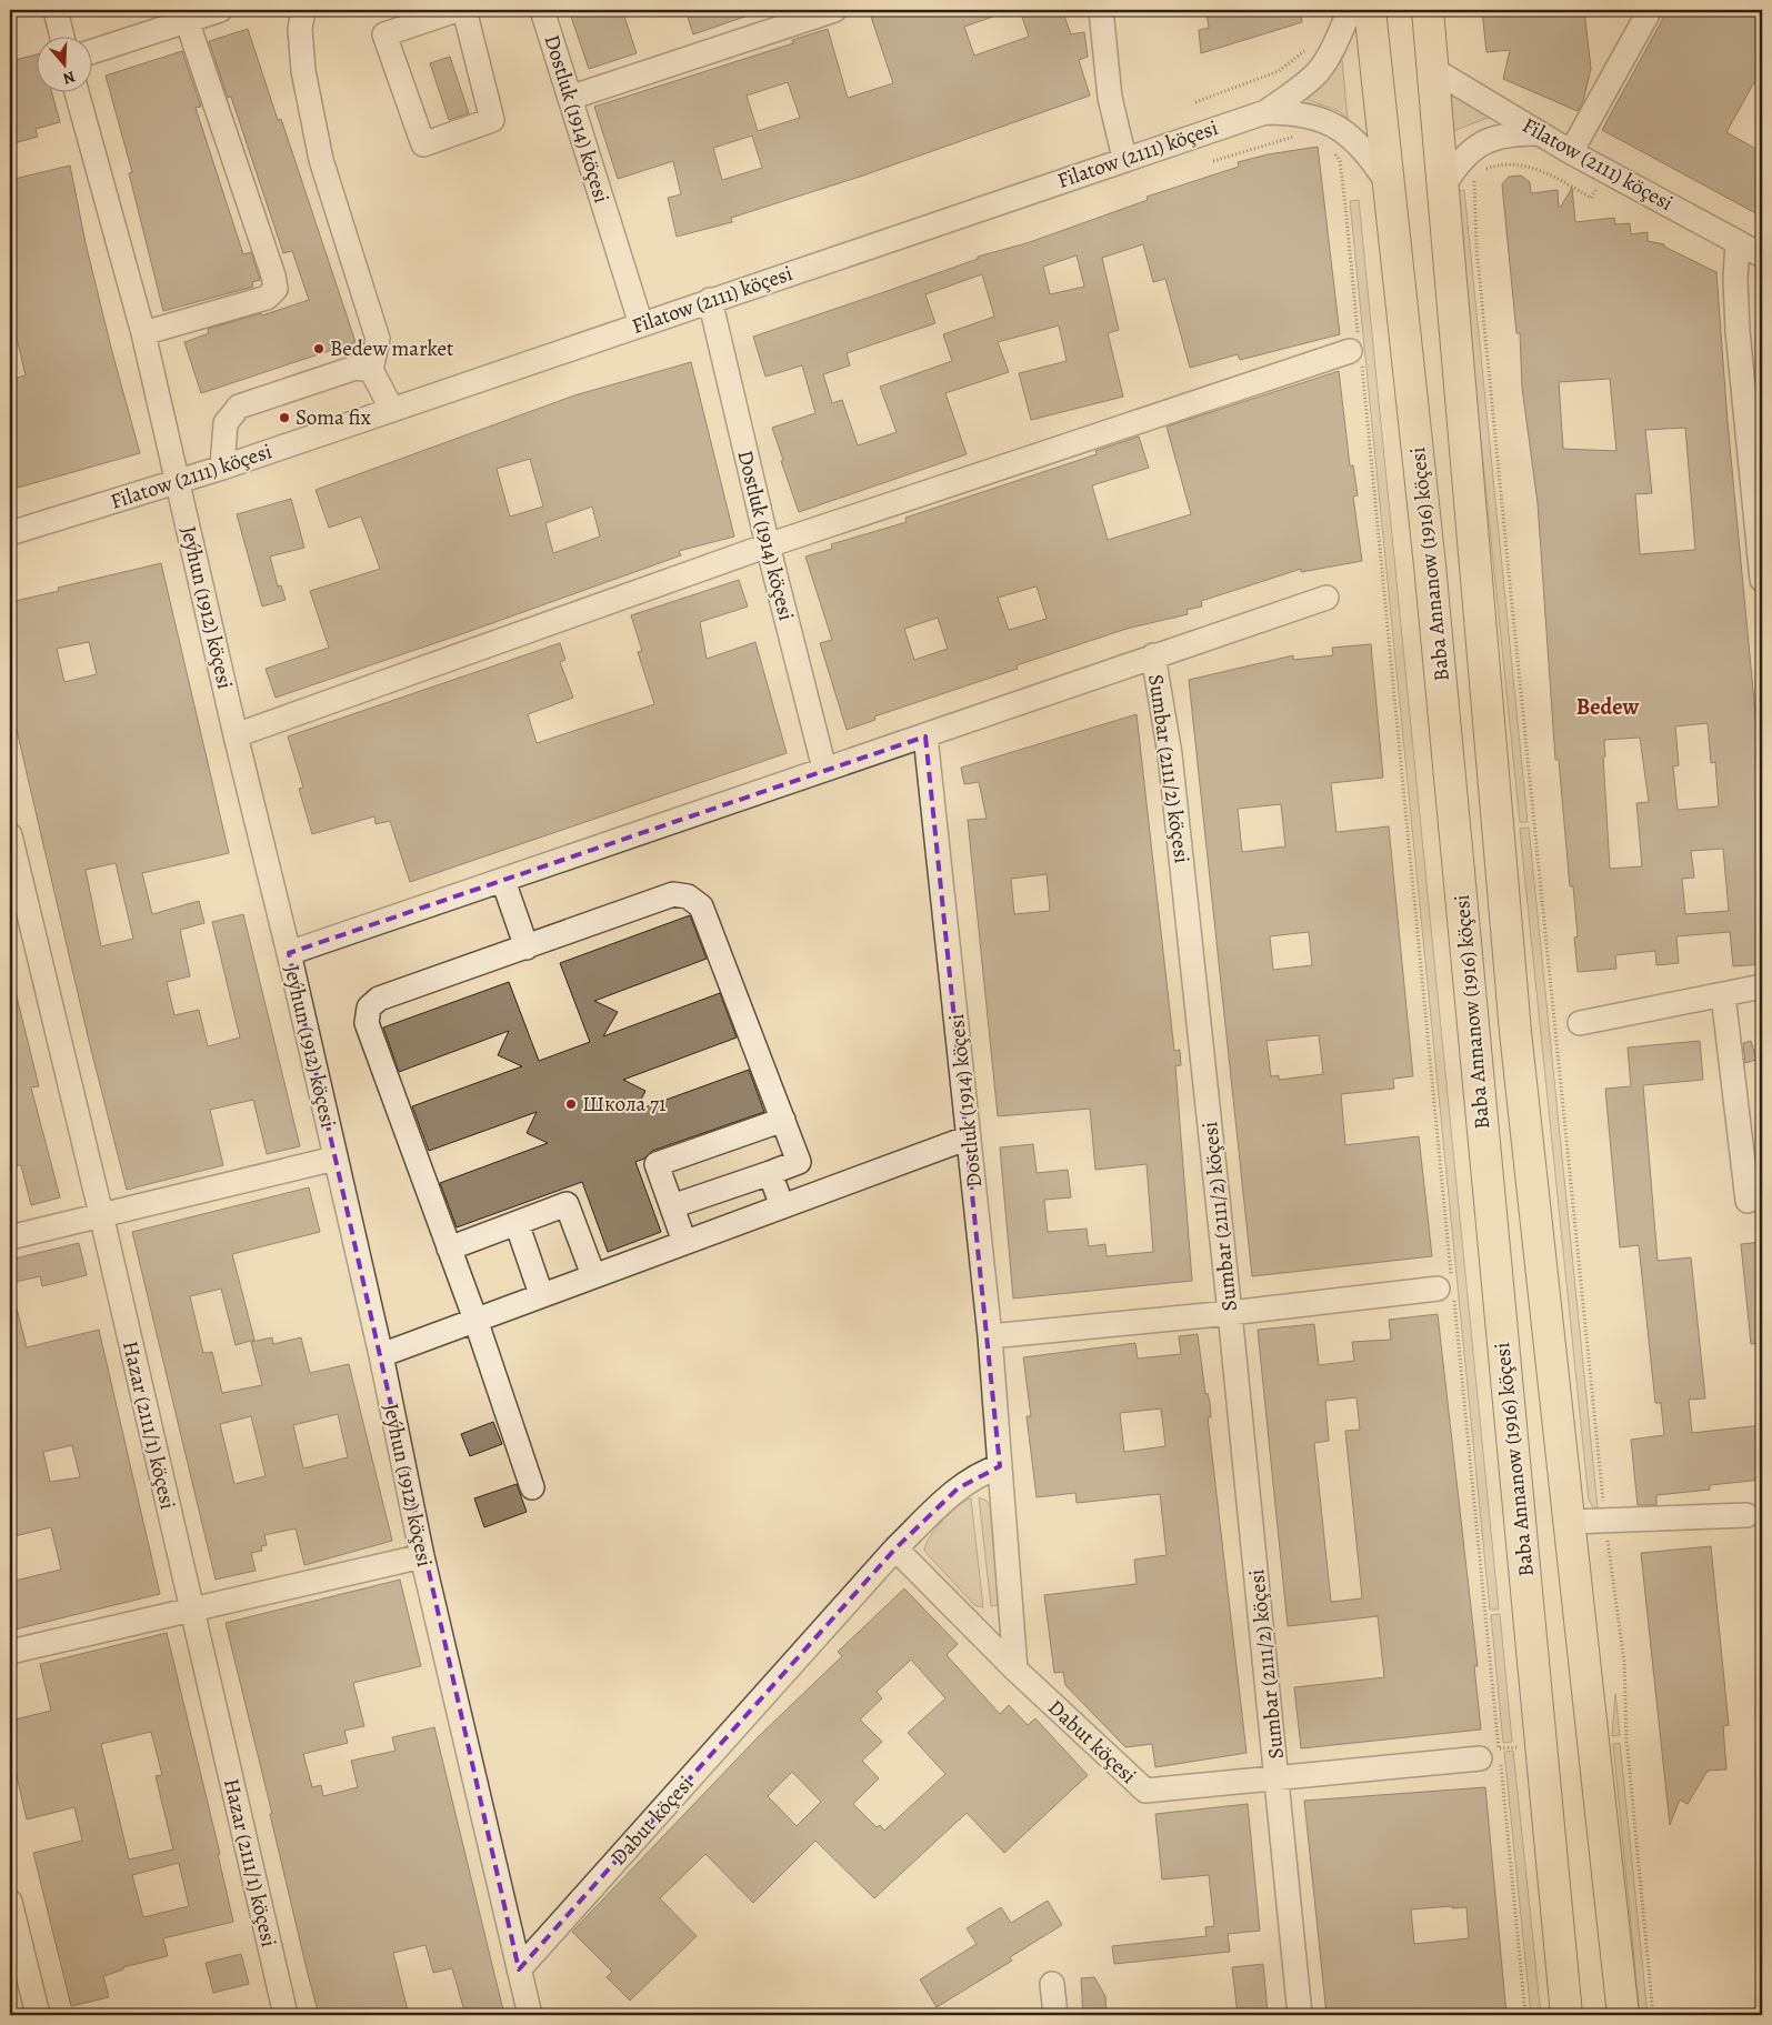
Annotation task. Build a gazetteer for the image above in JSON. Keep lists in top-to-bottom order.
{
  "streets": {
    "main road": ["Baba Annanow (1916) köçesi"],
    "street": [
      "Dostluk (1914) köçesi",
      "Filatow (2111) köçesi",
      "Jeýhun (1912) köçesi",
      "Sumbar (2111/2) köçesi",
      "Hazar (2111/1) köçesi",
      "Dabut köçesi"
    ]
  },
  "crossings": [
    ["Dostluk (1914) köçesi", "Filatow (2111) köçesi"],
    ["Dostluk (1914) köçesi", "Dabut köçesi"],
    ["Filatow (2111) köçesi", "Baba Annanow (1916) köçesi"],
    ["Filatow (2111) köçesi", "Jeýhun (1912) köçesi"],
    ["Jeýhun (1912) köçesi", "Dabut köçesi"],
    ["Sumbar (2111/2) köçesi", "Dabut köçesi"]
  ],
  "districts": ["Bedew"],
  "places": ["Bedew market", "Soma fix", "Школа 71"],
  "north": "bottom"
}
